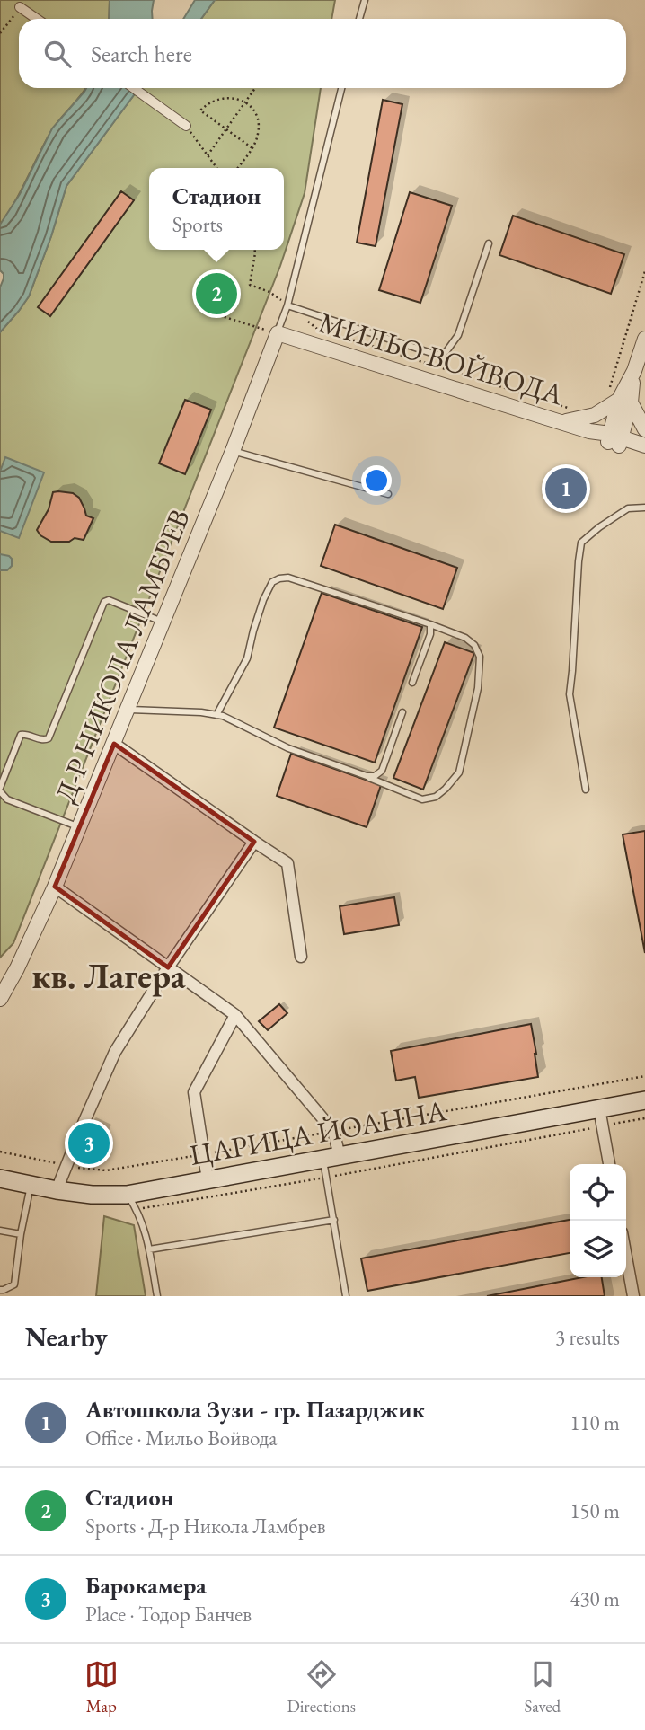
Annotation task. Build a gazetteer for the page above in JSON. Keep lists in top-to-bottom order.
{
  "streets": {
    "main road": ["ЦАРИЦА ЙОАННА"],
    "street": ["МИЛЬО ВОЙВОДА", "Д-Р НИКОЛА ЛАМБРЕВ"]
  },
  "crossings": [
    ["МИЛЬО ВОЙВОДА", "Д-Р НИКОЛА ЛАМБРЕВ"]
  ],
  "districts": ["кв. Лагера"],
  "page": {
    "search": "Search here",
    "popup": ["Стадион", "Sports"],
    "pins": ["2", "1", "3"],
    "heading": ["Nearby", "3 results"],
    "list": [
      {
        "mark": "1",
        "name": "Автошкола Зузи - гр. Пазарджик",
        "note": "Office · Мильо Войвода",
        "value": "110 m"
      },
      {
        "mark": "2",
        "name": "Стадион",
        "note": "Sports · Д-р Никола Ламбрев",
        "value": "150 m"
      },
      {
        "mark": "3",
        "name": "Барокамера",
        "note": "Place · Тодор Банчев",
        "value": "430 m"
      }
    ],
    "nav": ["Map", "Directions", "Saved"]
  }
}
